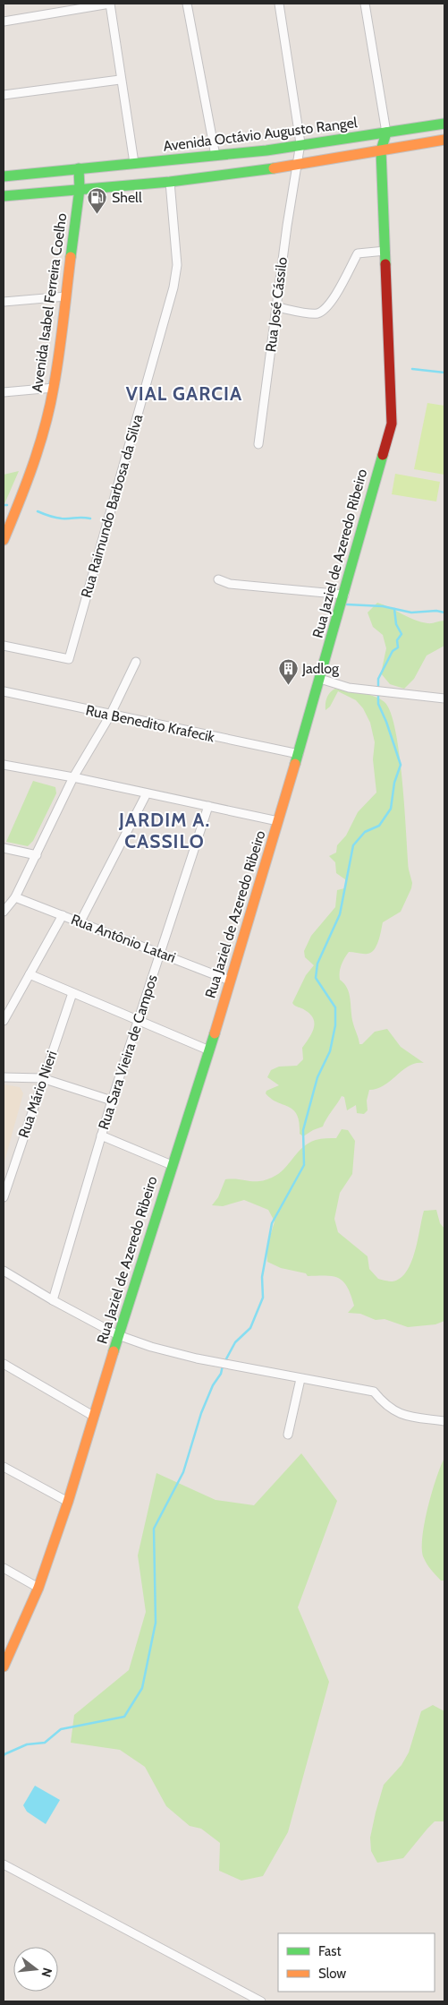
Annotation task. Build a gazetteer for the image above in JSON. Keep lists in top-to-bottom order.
{
  "streets": {
    "street": [
      "Avenida Octávio Augusto Rangel",
      "Avenida Isabel Ferreira Coelho",
      "Rua José Cássilo",
      "Rua Raimundo Barbosa da Silva",
      "Rua Jaziel de Azeredo Ribeiro",
      "Rua Benedito Krafecik",
      "Rua Antônio Latari",
      "Rua Sara Vieira de Campos",
      "Rua Mário Nieri"
    ]
  },
  "crossings": [
    ["Avenida Octávio Augusto Rangel", "Avenida Isabel Ferreira Coelho"],
    ["Avenida Octávio Augusto Rangel", "Rua José Cássilo"],
    ["Avenida Octávio Augusto Rangel", "Rua Jaziel de Azeredo Ribeiro"],
    ["Rua Jaziel de Azeredo Ribeiro", "Rua Benedito Krafecik"],
    ["Rua Jaziel de Azeredo Ribeiro", "Rua Antônio Latari"],
    ["Rua Antônio Latari", "Rua Sara Vieira de Campos"]
  ],
  "districts": ["VIAL GARCIA", "JARDIM A. CASSILO"],
  "places": {
    "fuel station": ["Shell"],
    "building": ["Jadlog"]
  },
  "legend": ["Fast", "Slow"],
  "north": "right"
}
